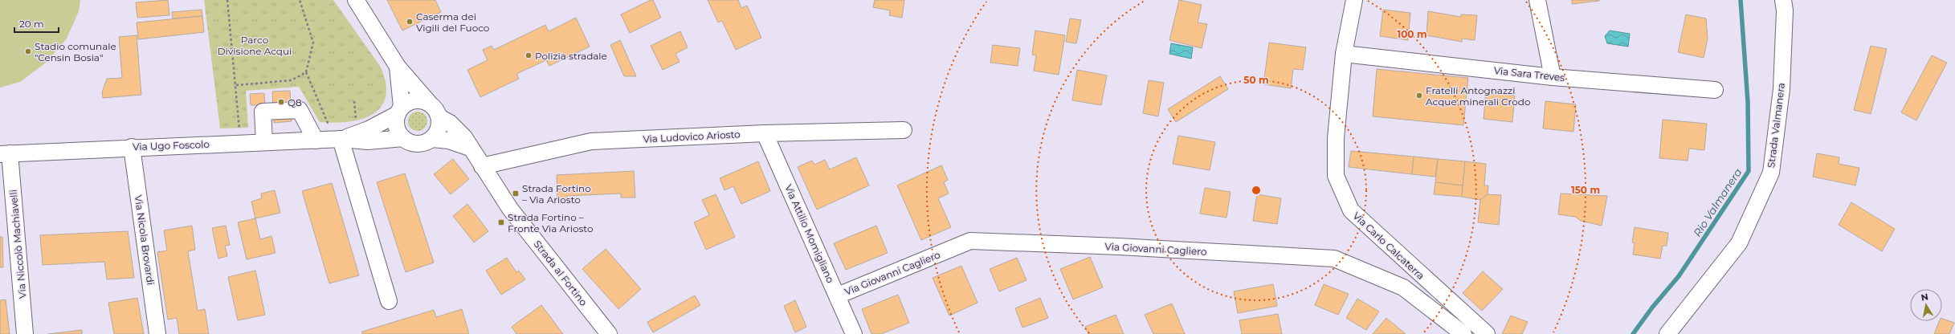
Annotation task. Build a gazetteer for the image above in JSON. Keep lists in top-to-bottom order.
{
  "streets": {
    "street": [
      "Via Sara Treves",
      "Strada Valmanera",
      "Via Ludovico Ariosto",
      "Via Ugo Foscolo",
      "Via Attilio Momigliano",
      "Via Nicola Brovardi",
      "Via Niccolò Machiavelli",
      "Via Carlo Calcaterra",
      "Via Giovanni Cagliero",
      "Strada al Fortino"
    ]
  },
  "crossings": [
    ["Via Sara Treves", "Via Carlo Calcaterra"],
    ["Via Ludovico Ariosto", "Via Attilio Momigliano"],
    ["Via Ludovico Ariosto", "Strada al Fortino"],
    ["Via Ugo Foscolo", "Via Nicola Brovardi"],
    ["Via Ugo Foscolo", "Via Niccolò Machiavelli"],
    ["Via Ugo Foscolo", "Strada al Fortino"],
    ["Via Attilio Momigliano", "Via Giovanni Cagliero"]
  ],
  "water": ["Rio Valmanera"],
  "parks": ["Parco Divisione Acqui"],
  "places": {
    "other": [
      "Caserma dei Vigili del Fuoco",
      "Stadio comunale \"Censin Bosia\"",
      "Polizia stradale",
      "Fratelli Antognazzi Acque minerali Crodo",
      "Q8"
    ],
    "transit": ["Strada Fortino – Via Ariosto", "Strada Fortino – Fronte Via Ariosto"]
  },
  "scale_bar": "20 m",
  "north": "top",
  "rings": ["100 m", "50 m", "150 m"]
}
